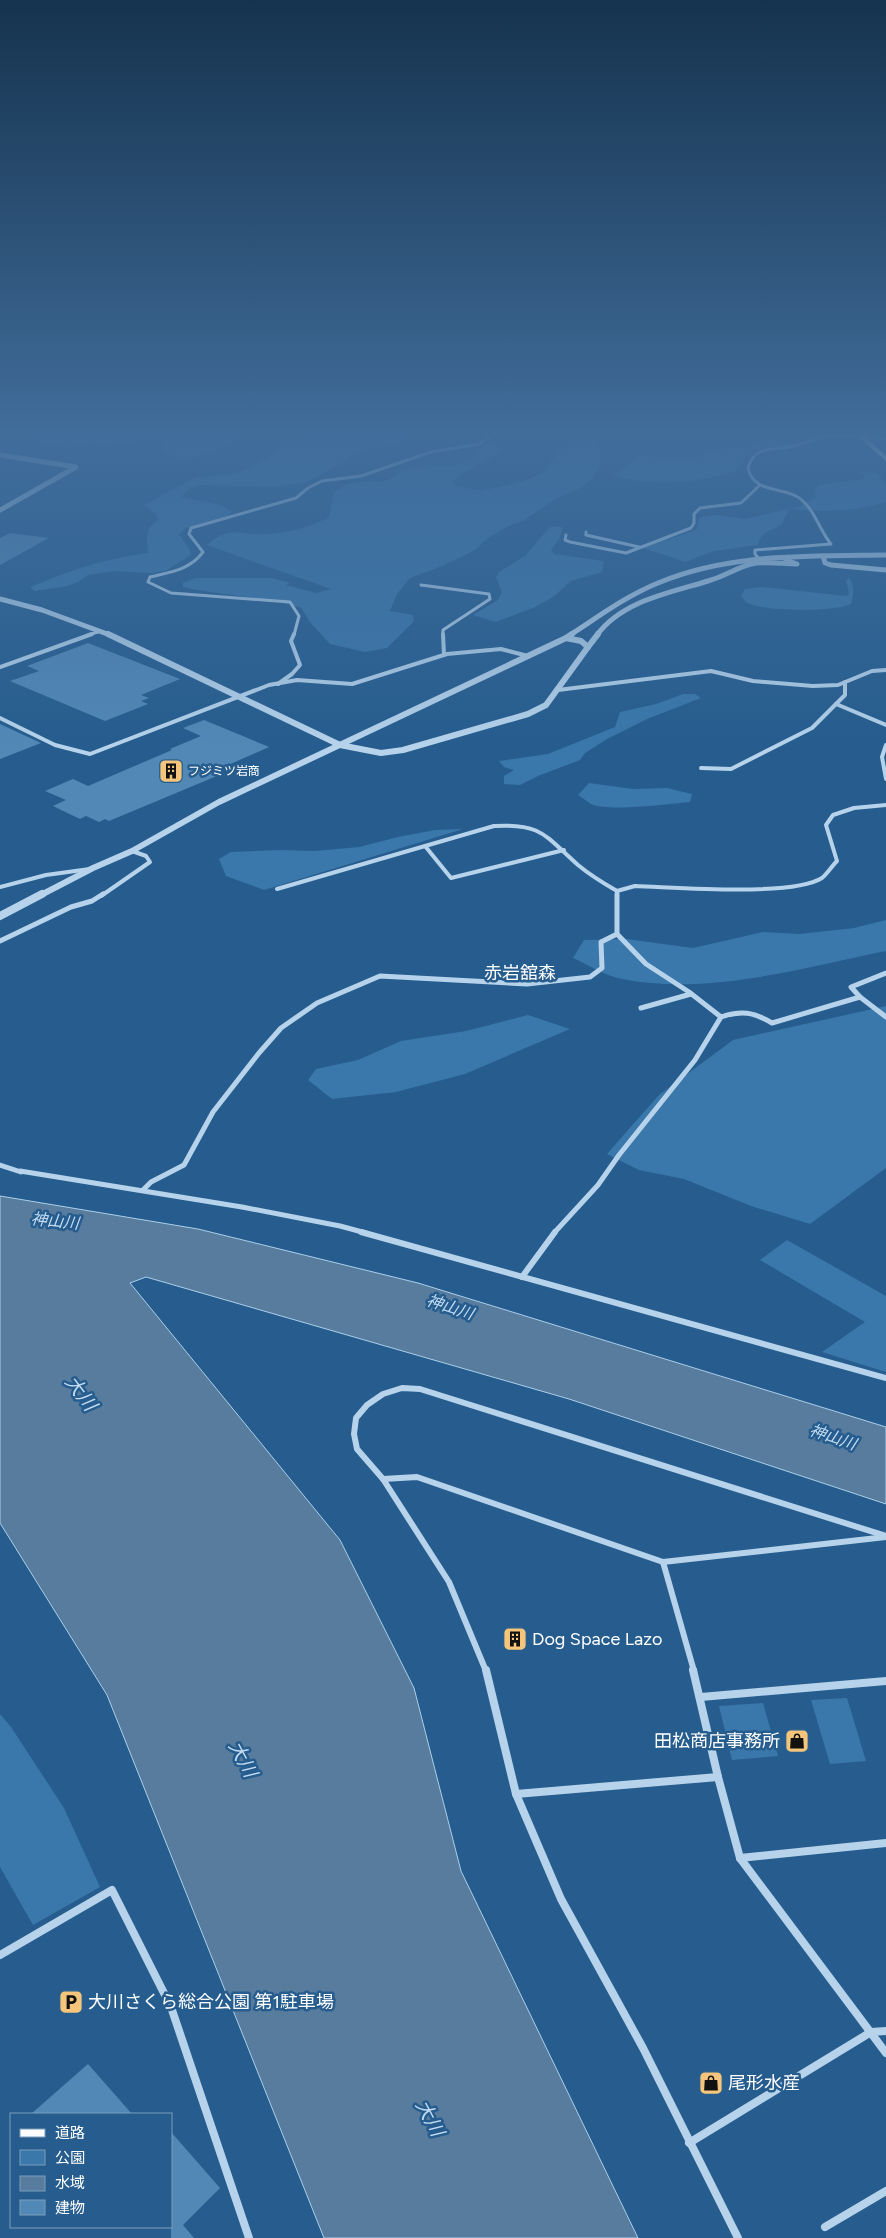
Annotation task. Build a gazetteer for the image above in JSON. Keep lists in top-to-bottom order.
{
  "districts": ["赤岩舘森"],
  "water": ["神山川", "大川"],
  "places": {
    "building": ["フジミツ岩商", "Dog Space Lazo"],
    "shop": ["田松商店事務所", "尾形水産"],
    "parking": ["大川さくら総合公園 第1駐車場"]
  },
  "legend": [
    "道路",
    "公園",
    "水域",
    "建物"
  ]
}
